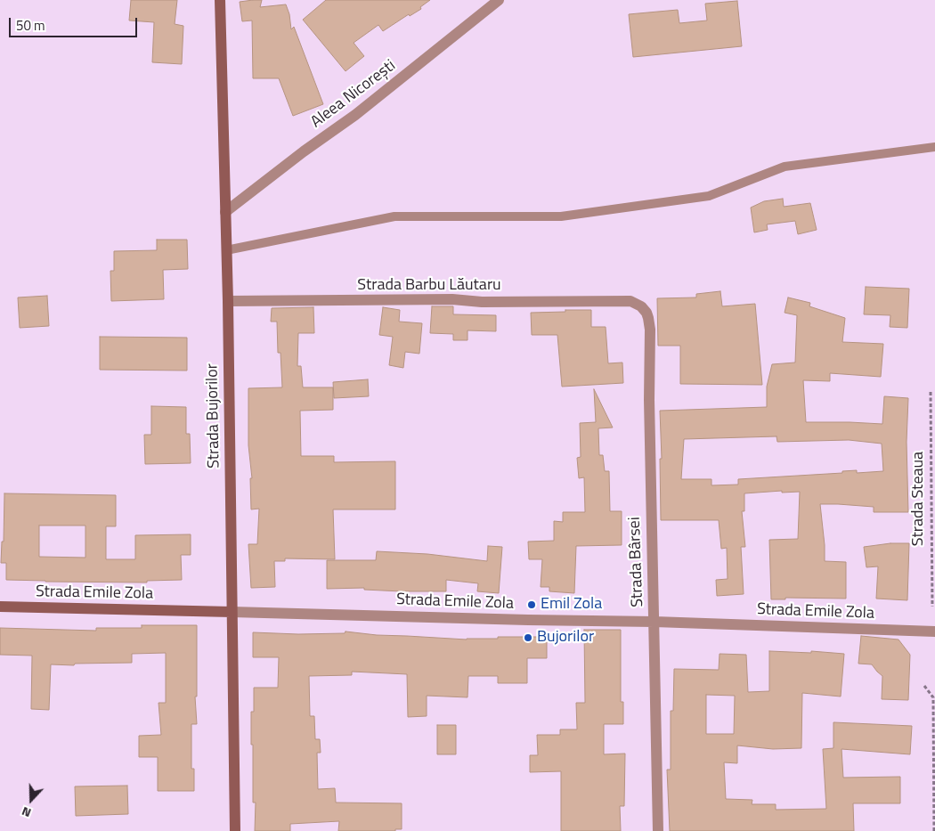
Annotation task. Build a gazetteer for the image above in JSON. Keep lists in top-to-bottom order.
{
  "streets": {
    "main road": ["Strada Bujorilor", "Strada Emile Zola"],
    "street": ["Aleea Nicorești", "Strada Barbu Lăutaru", "Strada Bârsei"],
    "path": ["Strada Steaua"]
  },
  "crossings": [
    ["Aleea Nicorești", "Strada Bujorilor"],
    ["Strada Barbu Lăutaru", "Strada Bujorilor"],
    ["Strada Barbu Lăutaru", "Strada Bârsei"],
    ["Strada Bujorilor", "Strada Emile Zola"],
    ["Strada Bârsei", "Strada Emile Zola"]
  ],
  "places": ["Emil Zola", "Bujorilor"],
  "scale_bar": "50 m",
  "north": "bottom"
}
